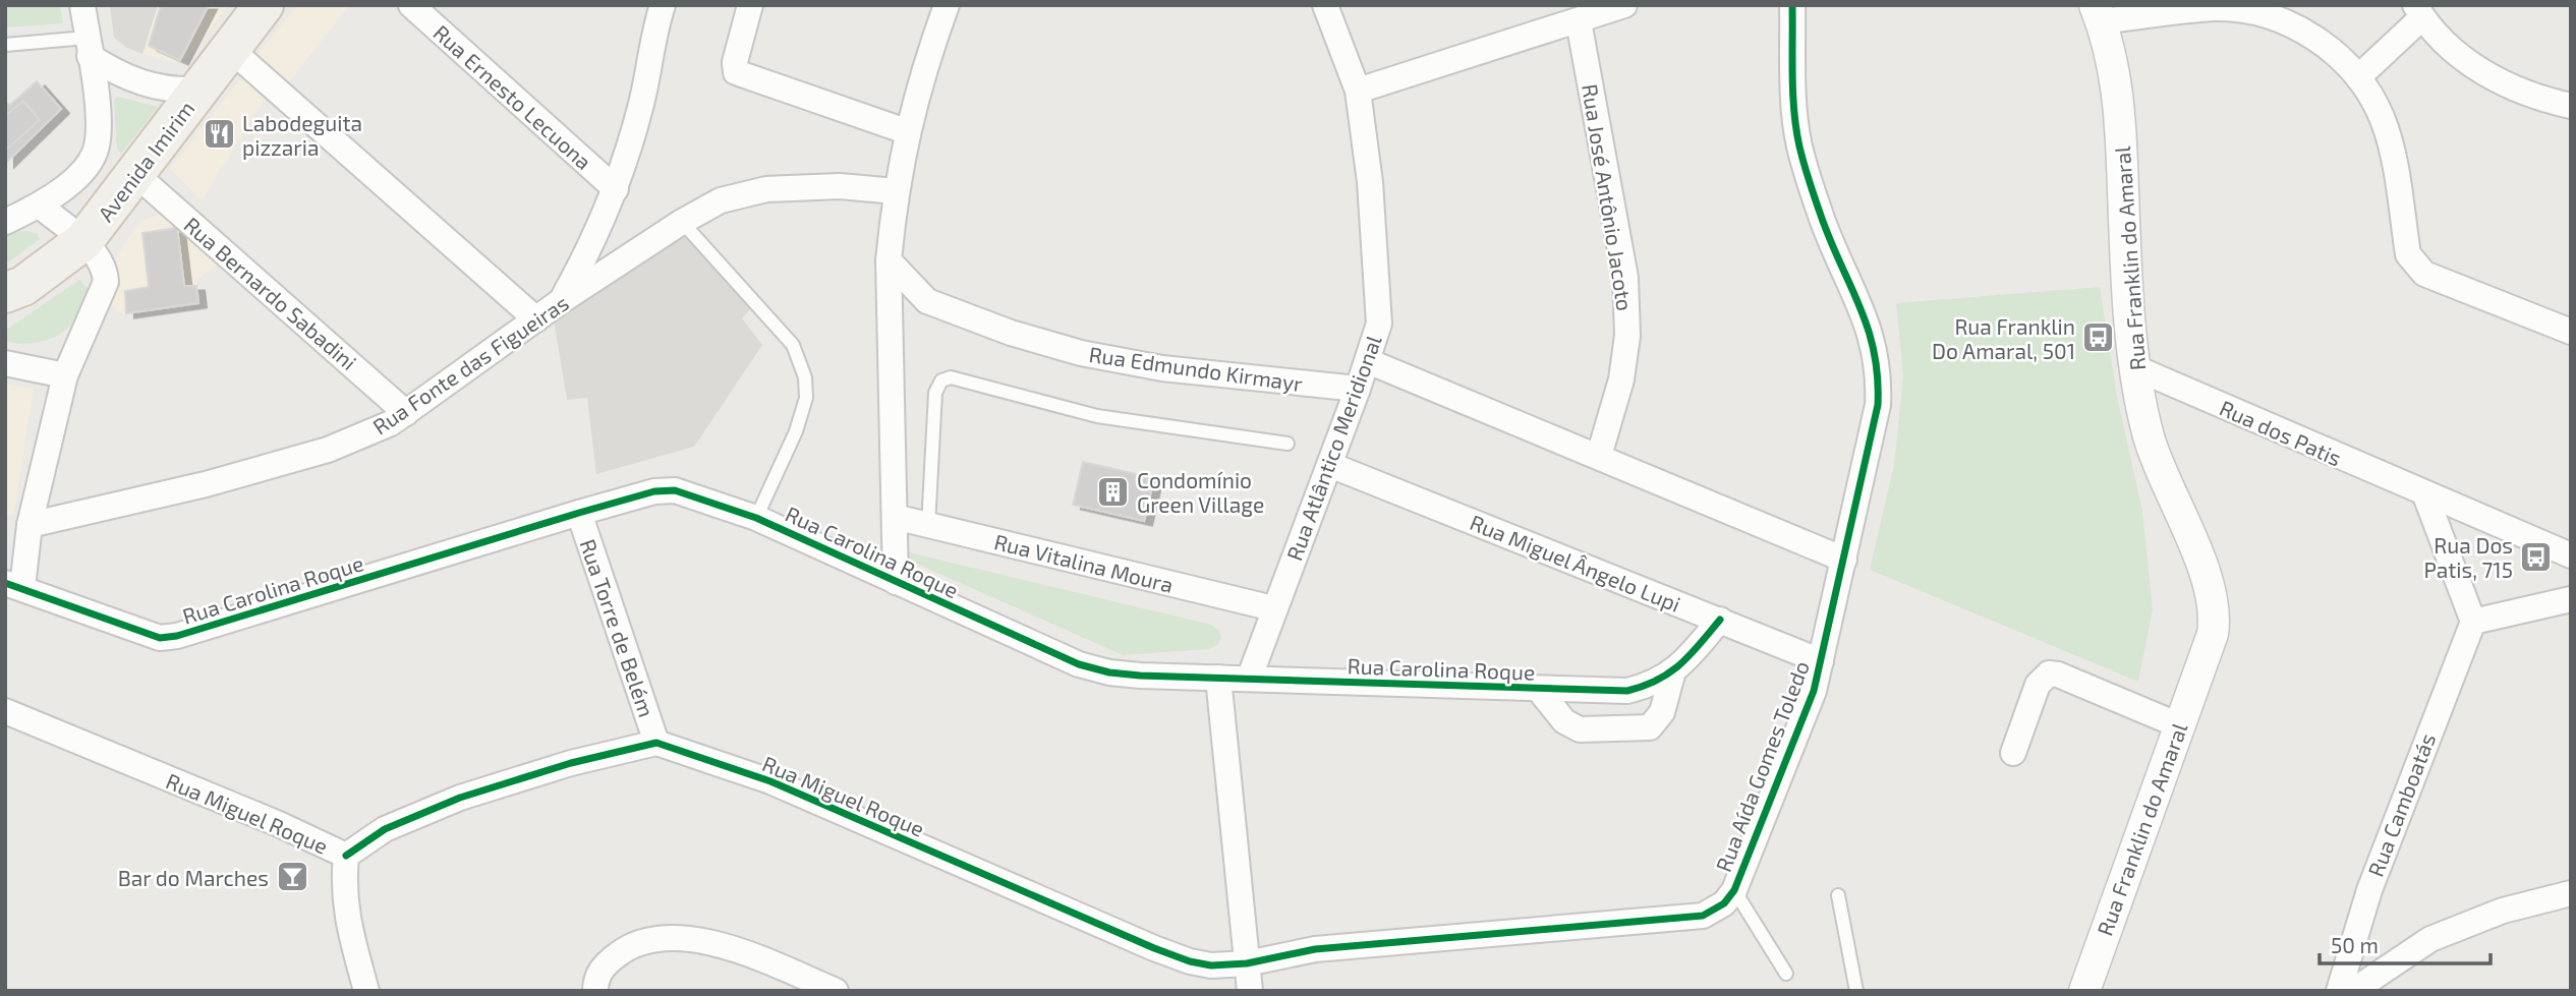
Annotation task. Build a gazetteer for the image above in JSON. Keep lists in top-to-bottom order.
{
  "streets": {
    "main road": ["Avenida Imirim"],
    "street": [
      "Rua Ernesto Lecuona",
      "Rua José Antônio Jacoto",
      "Rua Franklin do Amaral",
      "Rua Bernardo Sabadini",
      "Rua Fonte das Figueiras",
      "Rua Edmundo Kirmayr",
      "Rua dos Patis",
      "Rua Atlântico Meridional",
      "Rua Carolina Roque",
      "Rua Vitalina Moura",
      "Rua Miguel Ângelo Lupi",
      "Rua Torre de Belém",
      "Rua Aída Gomes Toledo",
      "Rua Miguel Roque",
      "Rua Camboatás"
    ]
  },
  "crossings": [
    ["Avenida Imirim", "Rua Bernardo Sabadini"],
    ["Rua Franklin do Amaral", "Rua dos Patis"],
    ["Rua Bernardo Sabadini", "Rua Fonte das Figueiras"],
    ["Rua Edmundo Kirmayr", "Rua Atlântico Meridional"],
    ["Rua Atlântico Meridional", "Rua Carolina Roque"],
    ["Rua Atlântico Meridional", "Rua Vitalina Moura"],
    ["Rua Atlântico Meridional", "Rua Miguel Ângelo Lupi"],
    ["Rua Carolina Roque", "Rua Miguel Ângelo Lupi"],
    ["Rua Carolina Roque", "Rua Torre de Belém"],
    ["Rua Miguel Ângelo Lupi", "Rua Aída Gomes Toledo"],
    ["Rua Torre de Belém", "Rua Miguel Roque"],
    ["Rua Aída Gomes Toledo", "Rua Miguel Roque"]
  ],
  "places": {
    "restaurant": ["Labodeguita pizzaria"],
    "bus stop": ["Rua Franklin Do Amaral, 501", "Rua Dos Patis, 715"],
    "building": ["Condomínio Green Village"],
    "bar": ["Bar do Marches"]
  },
  "scale_bar": "50 m"
}
